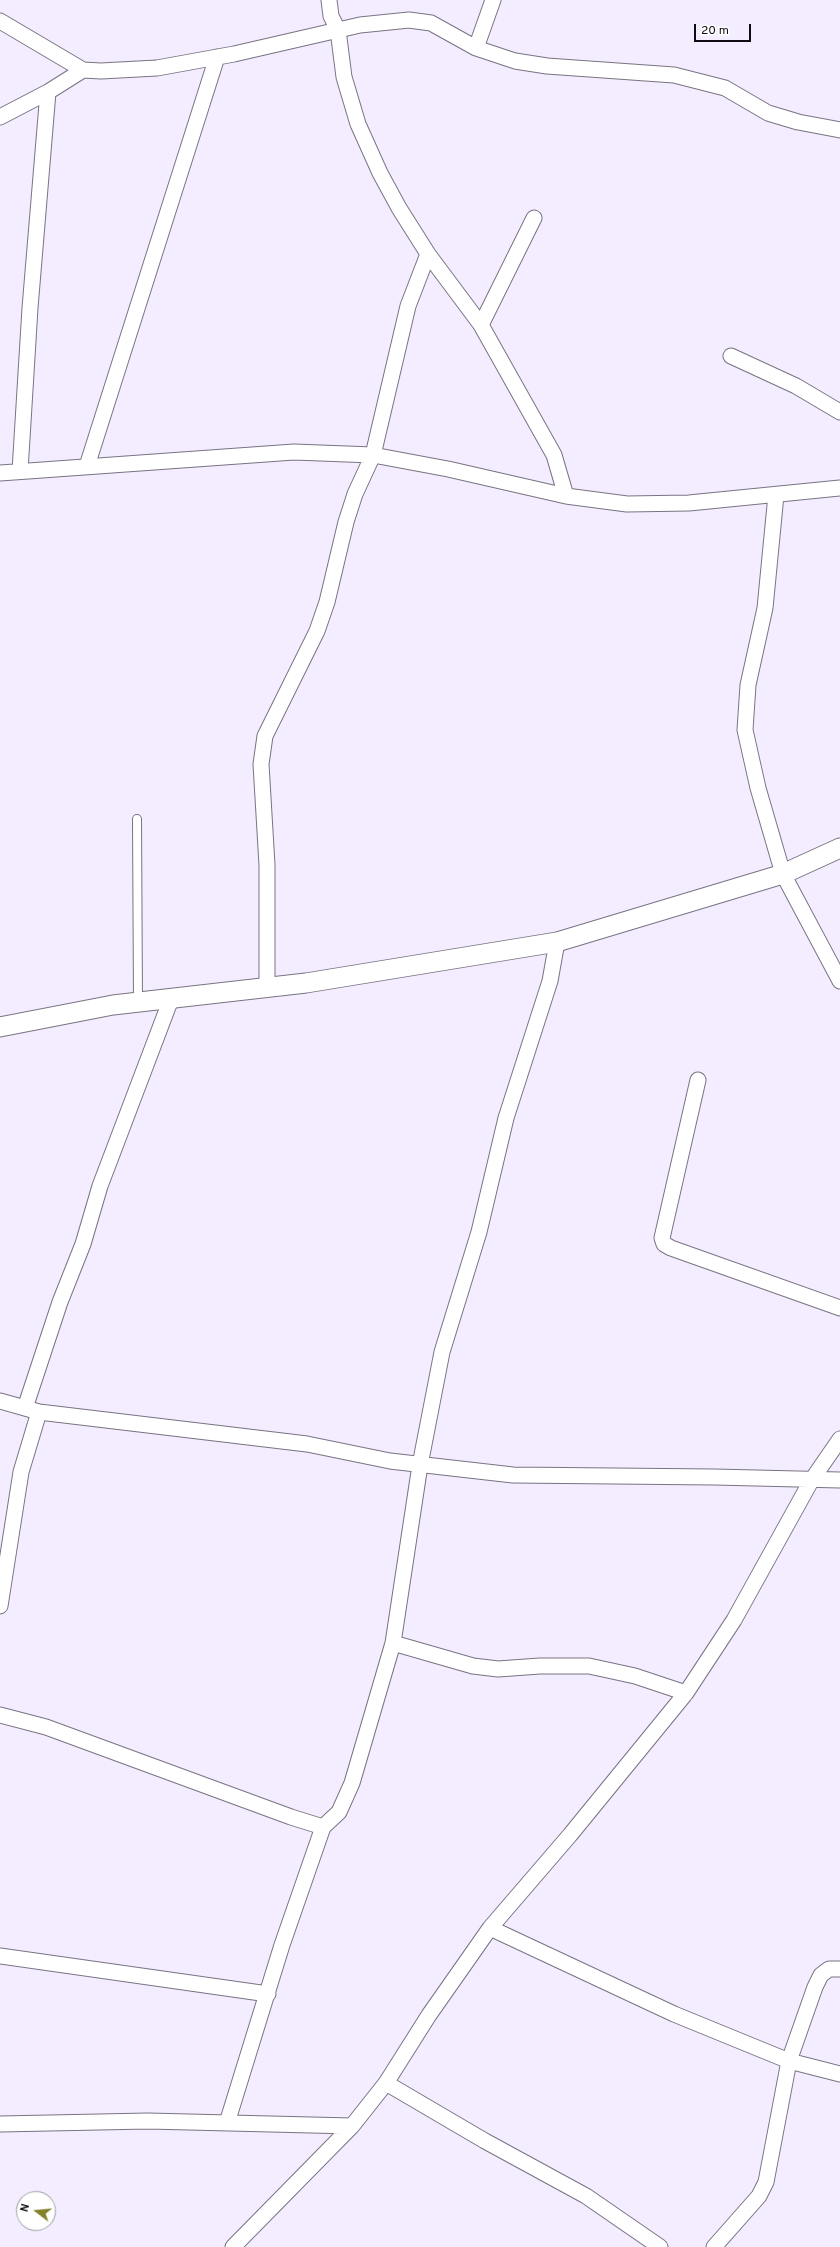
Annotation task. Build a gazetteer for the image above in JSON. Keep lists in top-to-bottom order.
{
  "scale_bar": "20 m",
  "north": "left"
}
